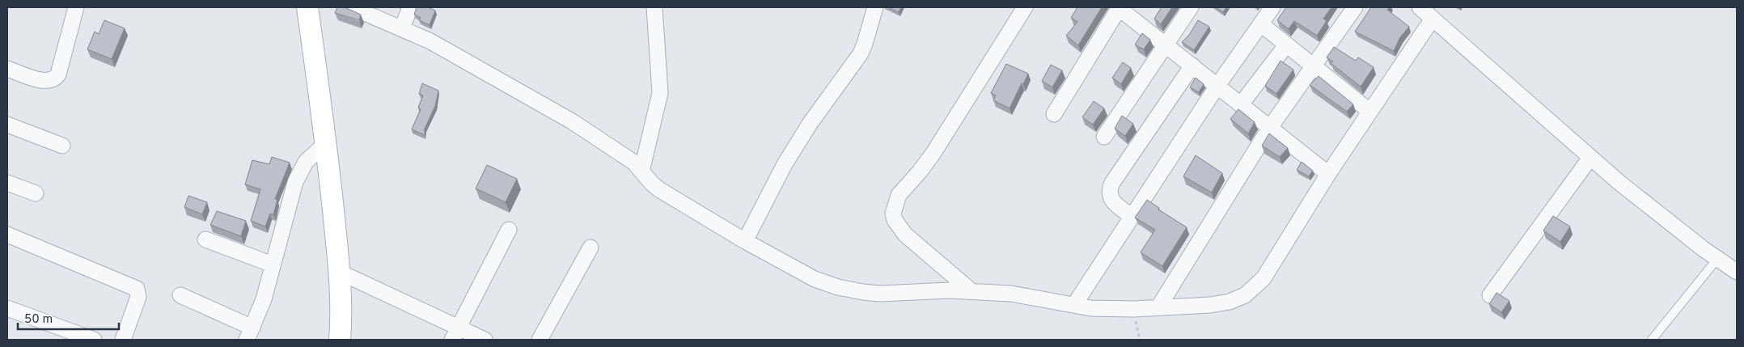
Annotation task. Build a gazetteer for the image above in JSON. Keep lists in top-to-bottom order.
{
  "scale_bar": "50 m"
}
